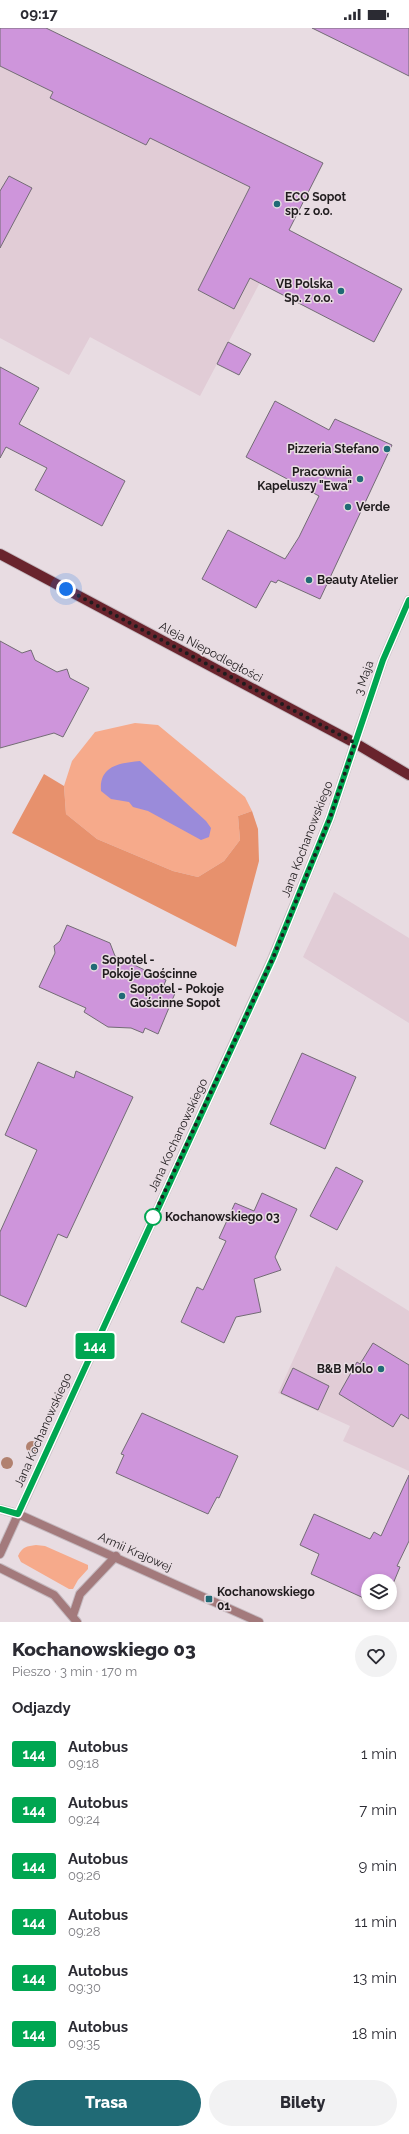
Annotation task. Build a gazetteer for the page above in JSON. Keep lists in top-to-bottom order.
{
  "streets": {
    "main road": ["Aleja Niepodległości"],
    "street": ["3 Maja", "Jana Kochanowskiego", "Armii Krajowej"]
  },
  "crossings": [
    ["Aleja Niepodległości", "3 Maja"],
    ["Aleja Niepodległości", "Jana Kochanowskiego"],
    ["3 Maja", "Jana Kochanowskiego"],
    ["Jana Kochanowskiego", "Armii Krajowej"]
  ],
  "places": {
    "other": [
      "ECO Sopot sp. z o.o.",
      "VB Polska Sp. z o.o.",
      "Pizzeria Stefano",
      "Pracownia Kapeluszy \"Ewa\"",
      "Verde",
      "Beauty Atelier",
      "Sopotel - Pokoje Gościnne",
      "Sopotel - Pokoje Gościnne Sopot",
      "Kochanowskiego 03",
      "B&B Molo"
    ],
    "transit": ["Kochanowskiego 01"]
  },
  "lines": ["bus line 144"],
  "page": {
    "status": "09:17",
    "on_map": "144",
    "heading": [
      ["Kochanowskiego 03", "Pieszo · 3 min · 170 m"],
      "Odjazdy"
    ],
    "list": [
      {
        "mark": "144",
        "name": "Autobus",
        "note": "09:18",
        "value": "1 min"
      },
      {
        "mark": "144",
        "name": "Autobus",
        "note": "09:24",
        "value": "7 min"
      },
      {
        "mark": "144",
        "name": "Autobus",
        "note": "09:26",
        "value": "9 min"
      },
      {
        "mark": "144",
        "name": "Autobus",
        "note": "09:28",
        "value": "11 min"
      },
      {
        "mark": "144",
        "name": "Autobus",
        "note": "09:30",
        "value": "13 min"
      },
      {
        "mark": "144",
        "name": "Autobus",
        "note": "09:35",
        "value": "18 min"
      }
    ],
    "buttons": ["Trasa", "Bilety"]
  }
}
